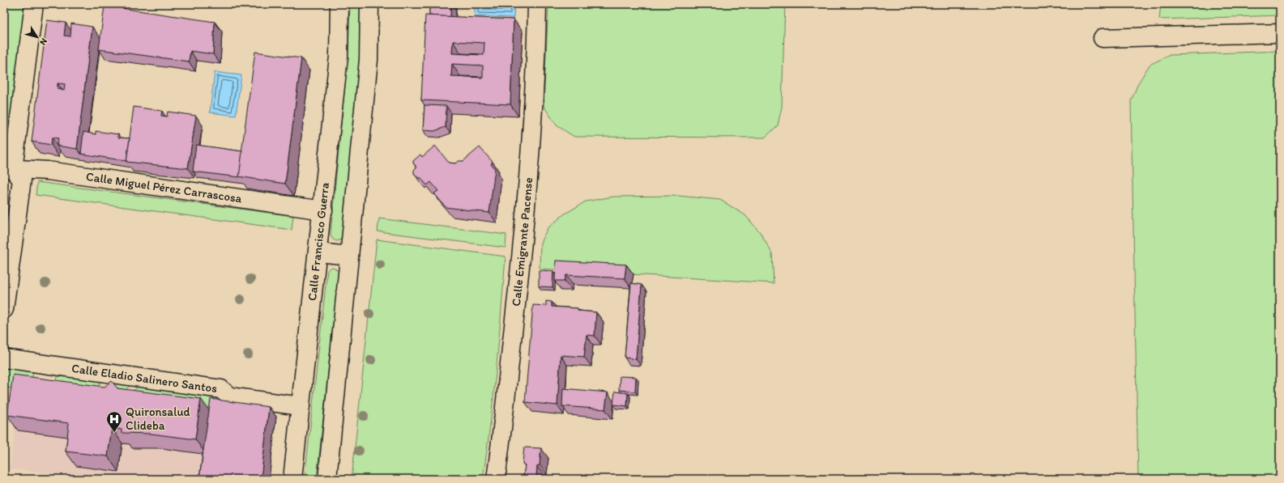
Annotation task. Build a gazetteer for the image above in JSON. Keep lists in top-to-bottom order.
{
  "streets": {
    "street": [
      "Calle Miguel Pérez Carrascosa",
      "Calle Francisco Guerra",
      "Calle Emigrante Pacense",
      "Calle Eladio Salinero Santos"
    ]
  },
  "crossings": [
    ["Calle Miguel Pérez Carrascosa", "Calle Francisco Guerra"],
    ["Calle Francisco Guerra", "Calle Eladio Salinero Santos"]
  ],
  "places": {
    "hospital": ["Quironsalud Clideba"]
  },
  "north": "bottom right"
}
